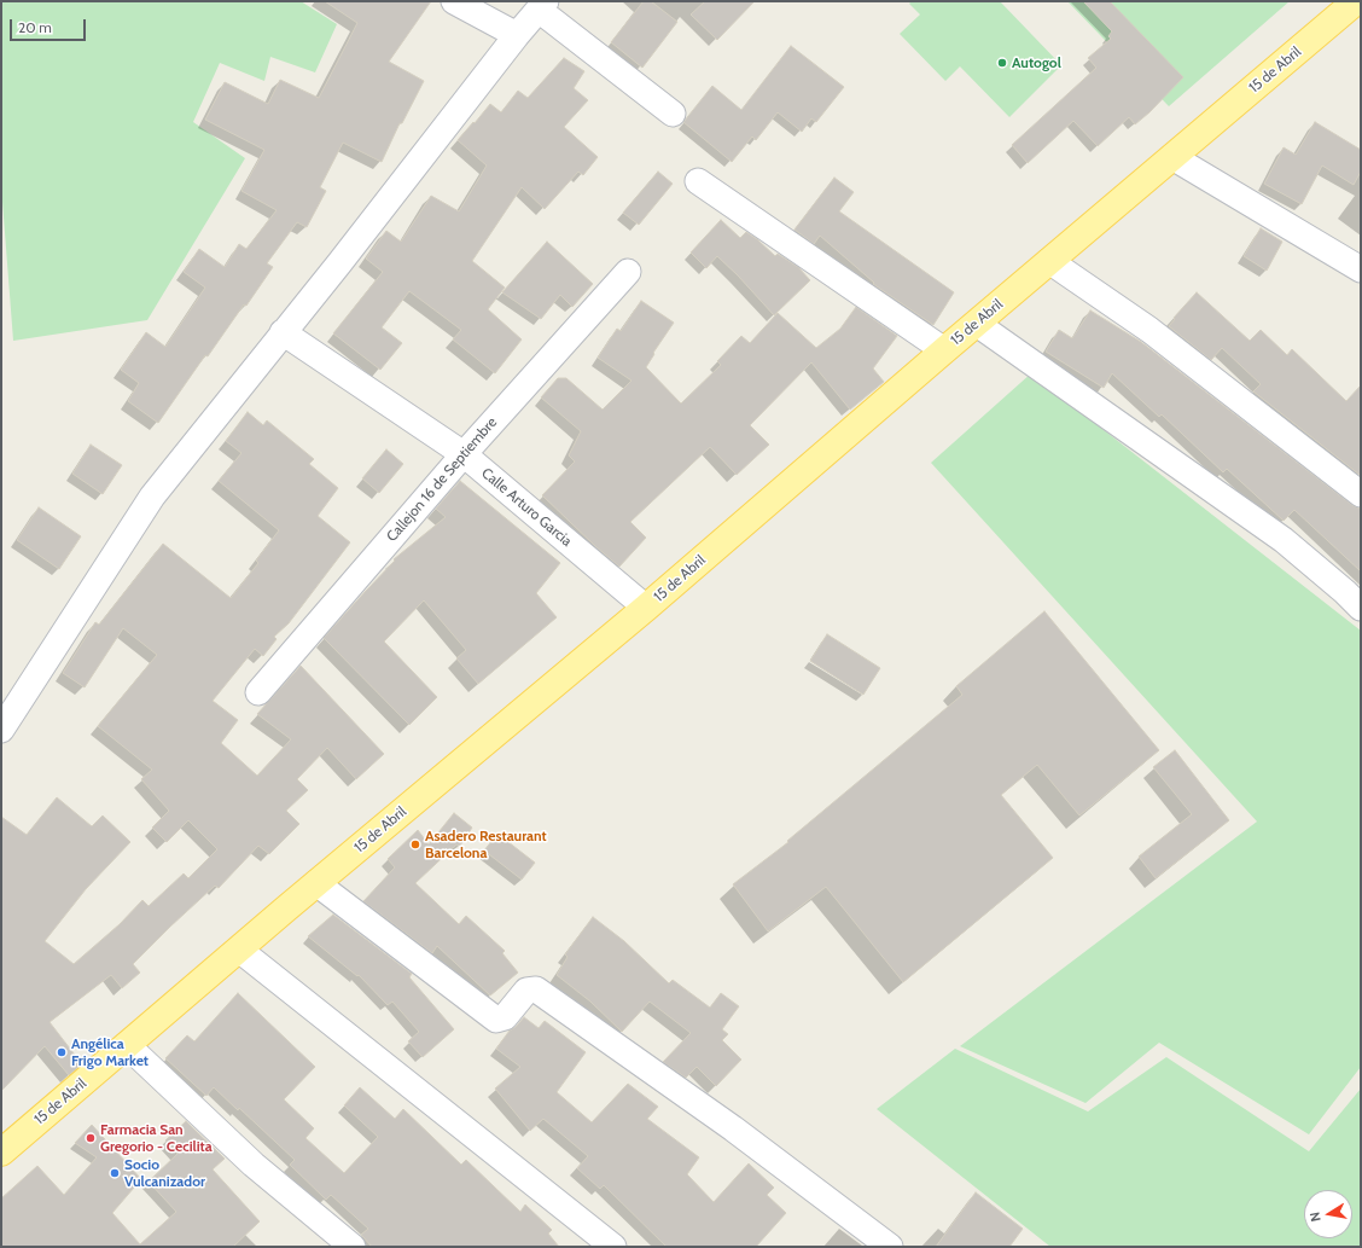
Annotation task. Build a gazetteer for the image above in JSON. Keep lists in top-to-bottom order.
{
  "streets": {
    "main road": ["15 de Abril"],
    "street": ["Callejon 16 de Septiembre", "Calle Arturo Garcia"]
  },
  "crossings": [
    ["15 de Abril", "Calle Arturo Garcia"],
    ["Callejon 16 de Septiembre", "Calle Arturo Garcia"]
  ],
  "places": [
    "Autogol",
    "Asadero Restaurant Barcelona",
    "Angélica Frigo Market",
    "Farmacia San Gregorio - Cecilita",
    "Socio Vulcanizador"
  ],
  "scale_bar": "20 m",
  "north": "left"
}
